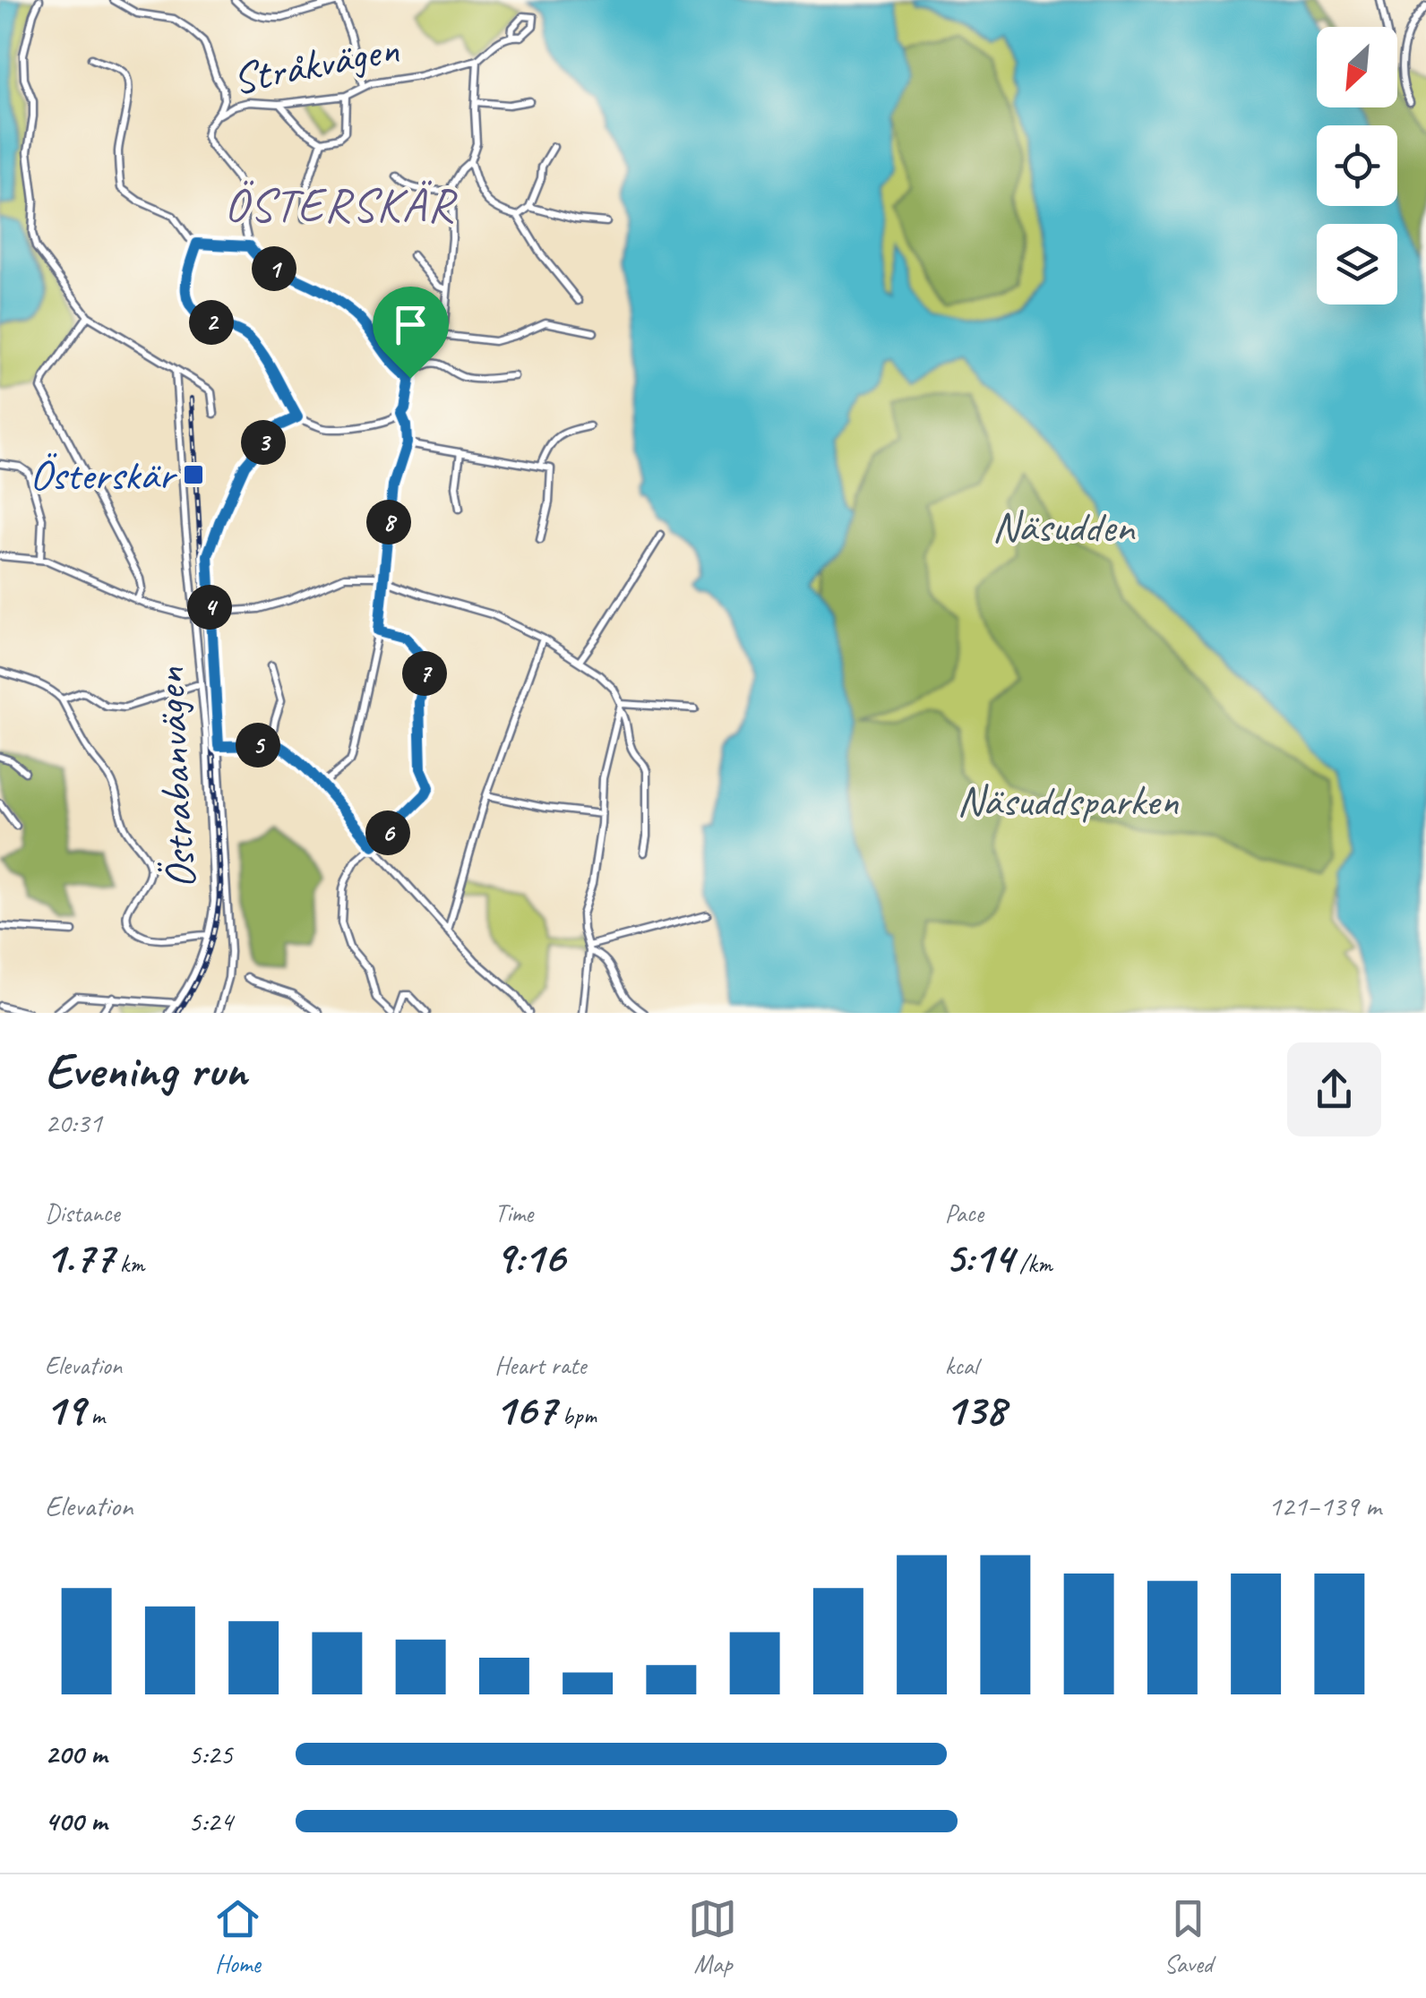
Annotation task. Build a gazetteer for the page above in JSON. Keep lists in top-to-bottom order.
{
  "streets": {
    "street": ["Stråkvägen", "Östrabanvägen"]
  },
  "districts": ["ÖSTERSKÄR"],
  "parks": ["Näsudden", "Näsuddsparken"],
  "places": {
    "transit": ["Österskär"]
  },
  "north": "bottom left",
  "page": {
    "pins": [
      "1",
      "2",
      "3",
      "8",
      "4",
      "7",
      "5",
      "6"
    ],
    "heading": ["Evening run", "20:31"],
    "stats": [
      ["Distance", "1.77 km"],
      ["Time", "9:16"],
      ["Pace", "5:14 /km"],
      ["Elevation", "19 m"],
      ["Heart rate", "167 bpm"],
      ["kcal", "138"]
    ],
    "chart": ["Elevation", "121–139 m"],
    "list": [
      {
        "name": "200 m",
        "note": "5:25"
      },
      {
        "name": "400 m",
        "note": "5:24"
      }
    ],
    "tabs": ["Home", "Map", "Saved"]
  }
}
